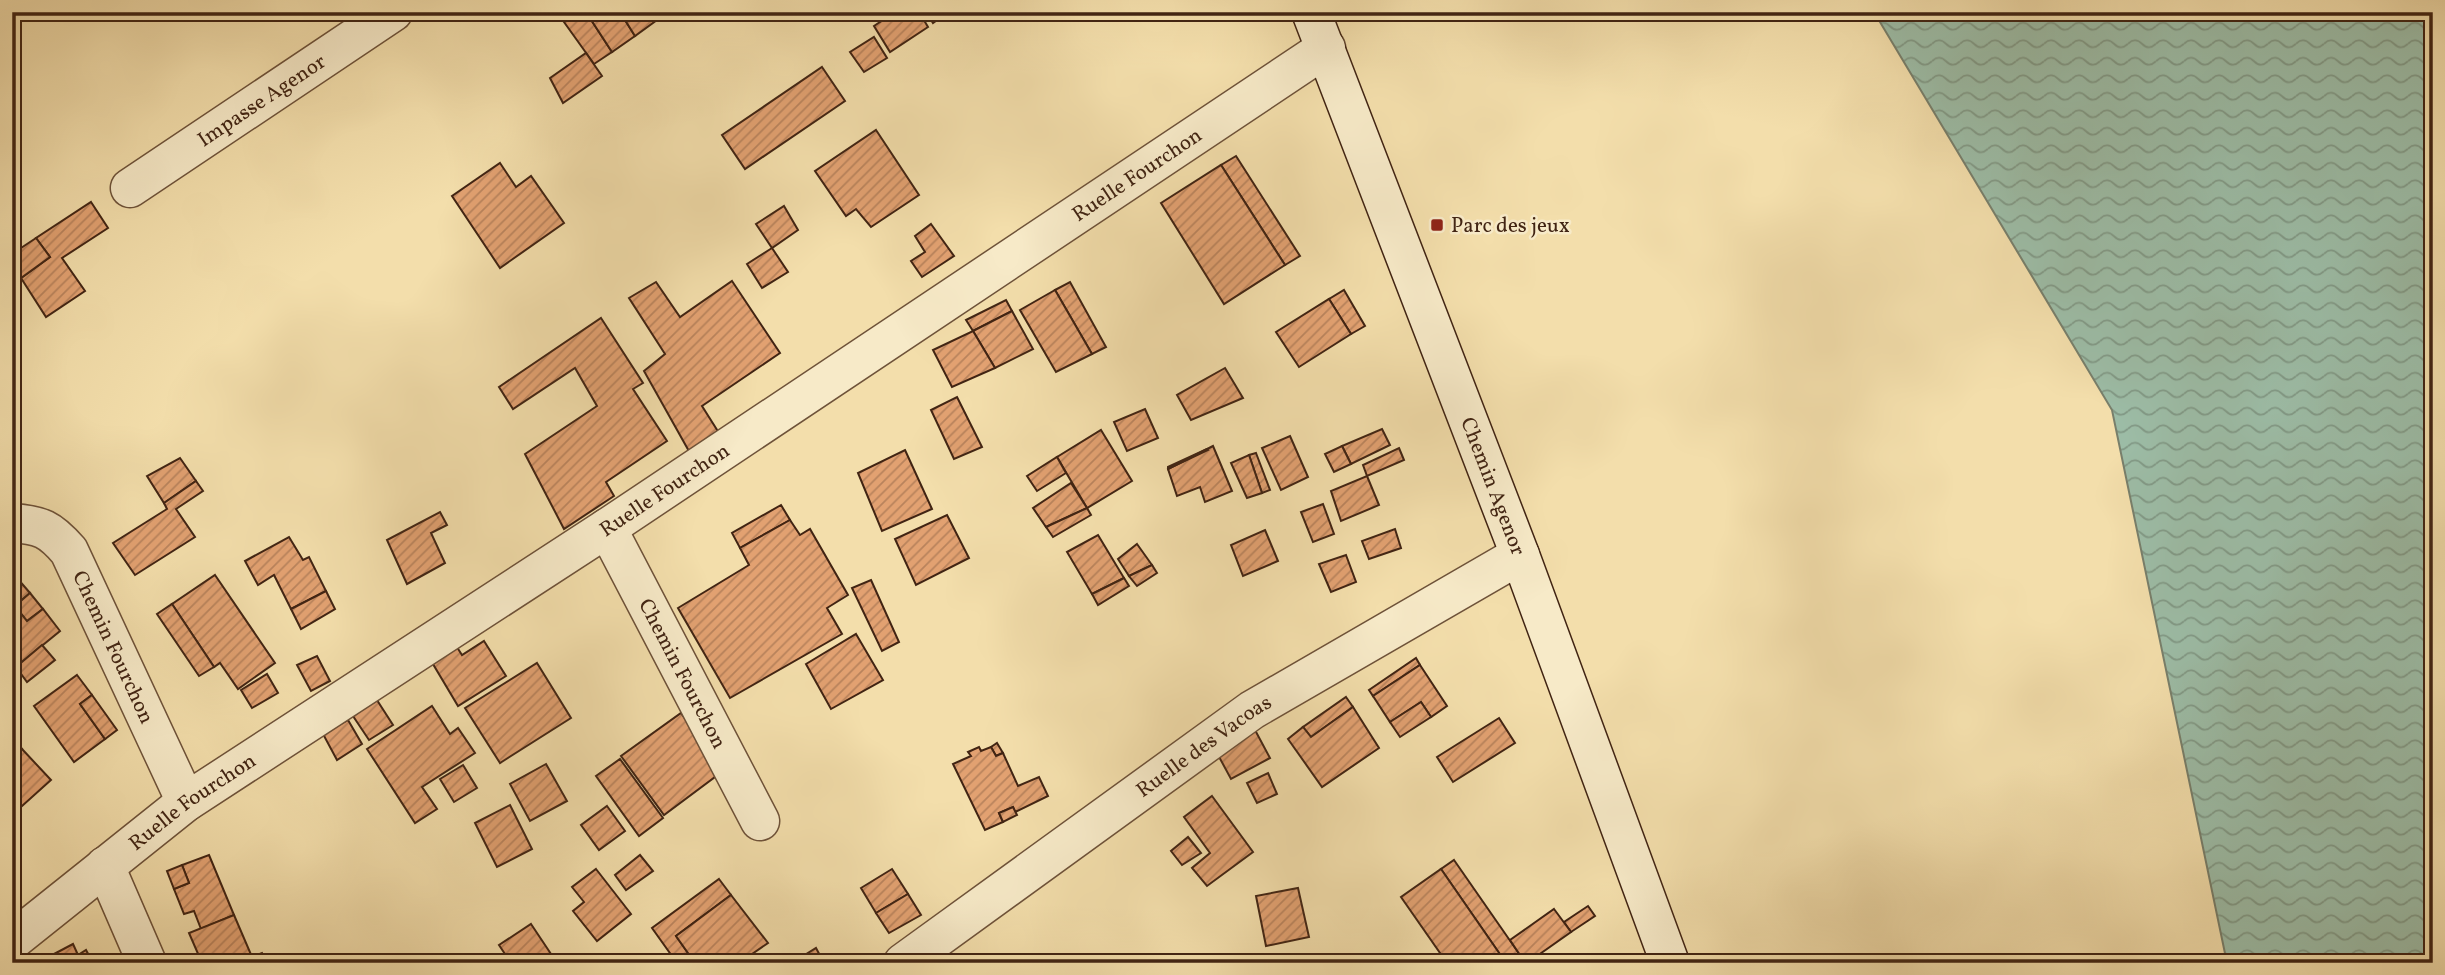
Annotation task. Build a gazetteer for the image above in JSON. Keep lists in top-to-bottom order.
{
  "streets": {
    "street": [
      "Impasse Agenor",
      "Ruelle Fourchon",
      "Chemin Agenor",
      "Chemin Fourchon",
      "Ruelle des Vacoas"
    ]
  },
  "crossings": [
    ["Ruelle Fourchon", "Chemin Agenor"],
    ["Ruelle Fourchon", "Chemin Fourchon"],
    ["Chemin Agenor", "Ruelle des Vacoas"]
  ],
  "places": {
    "transit": ["Parc des jeux"]
  }
}
